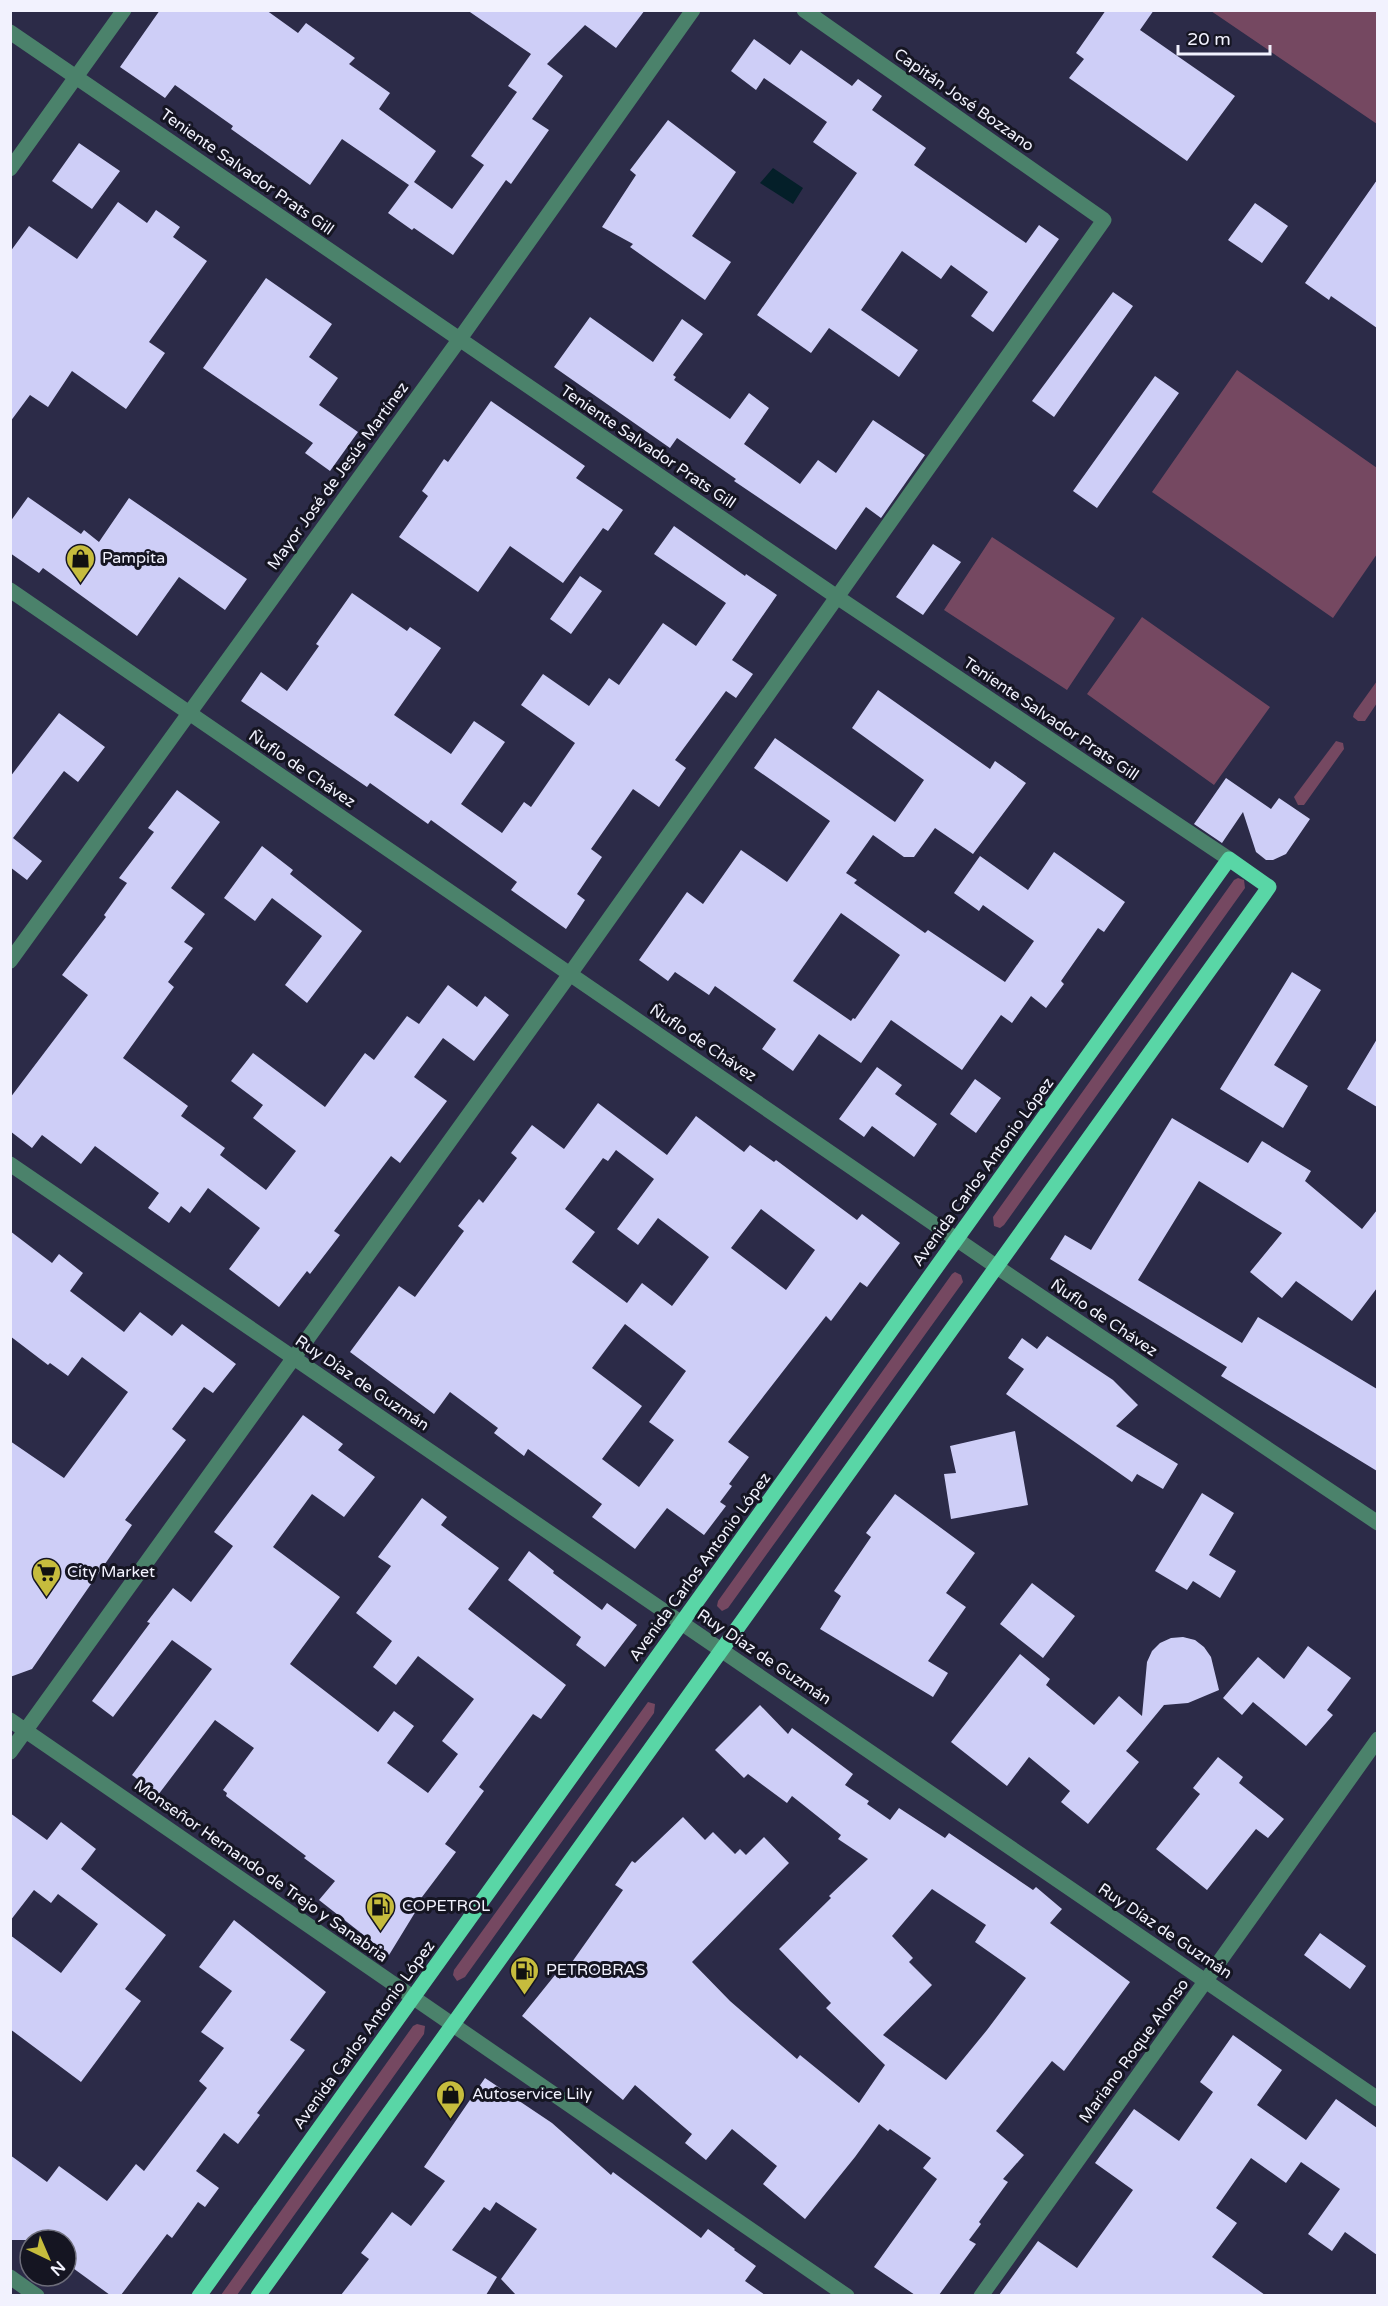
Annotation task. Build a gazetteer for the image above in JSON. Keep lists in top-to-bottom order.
{
  "streets": {
    "main road": ["Teniente Salvador Prats Gill", "Avenida Carlos Antonio López"],
    "street": [
      "Capitán José Bozzano",
      "Mayor José de Jesús Martínez",
      "Ñuflo de Chávez",
      "Ruy Díaz de Guzmán",
      "Monseñor Hernando de Trejo y Sanabria",
      "Mariano Roque Alonso"
    ]
  },
  "crossings": [
    ["Capitán José Bozzano", "Teniente Salvador Prats Gill"],
    ["Teniente Salvador Prats Gill", "Mayor José de Jesús Martínez"],
    ["Teniente Salvador Prats Gill", "Ñuflo de Chávez"],
    ["Teniente Salvador Prats Gill", "Avenida Carlos Antonio López"],
    ["Mayor José de Jesús Martínez", "Ñuflo de Chávez"],
    ["Ñuflo de Chávez", "Avenida Carlos Antonio López"],
    ["Avenida Carlos Antonio López", "Ruy Díaz de Guzmán"],
    ["Avenida Carlos Antonio López", "Monseñor Hernando de Trejo y Sanabria"],
    ["Ruy Díaz de Guzmán", "Mariano Roque Alonso"]
  ],
  "places": {
    "shop": ["Pampita", "Autoservice Lily"],
    "supermarket": ["City Market"],
    "fuel station": ["COPETROL", "PETROBRAS"]
  },
  "scale_bar": "20 m",
  "north": "bottom right"
}
